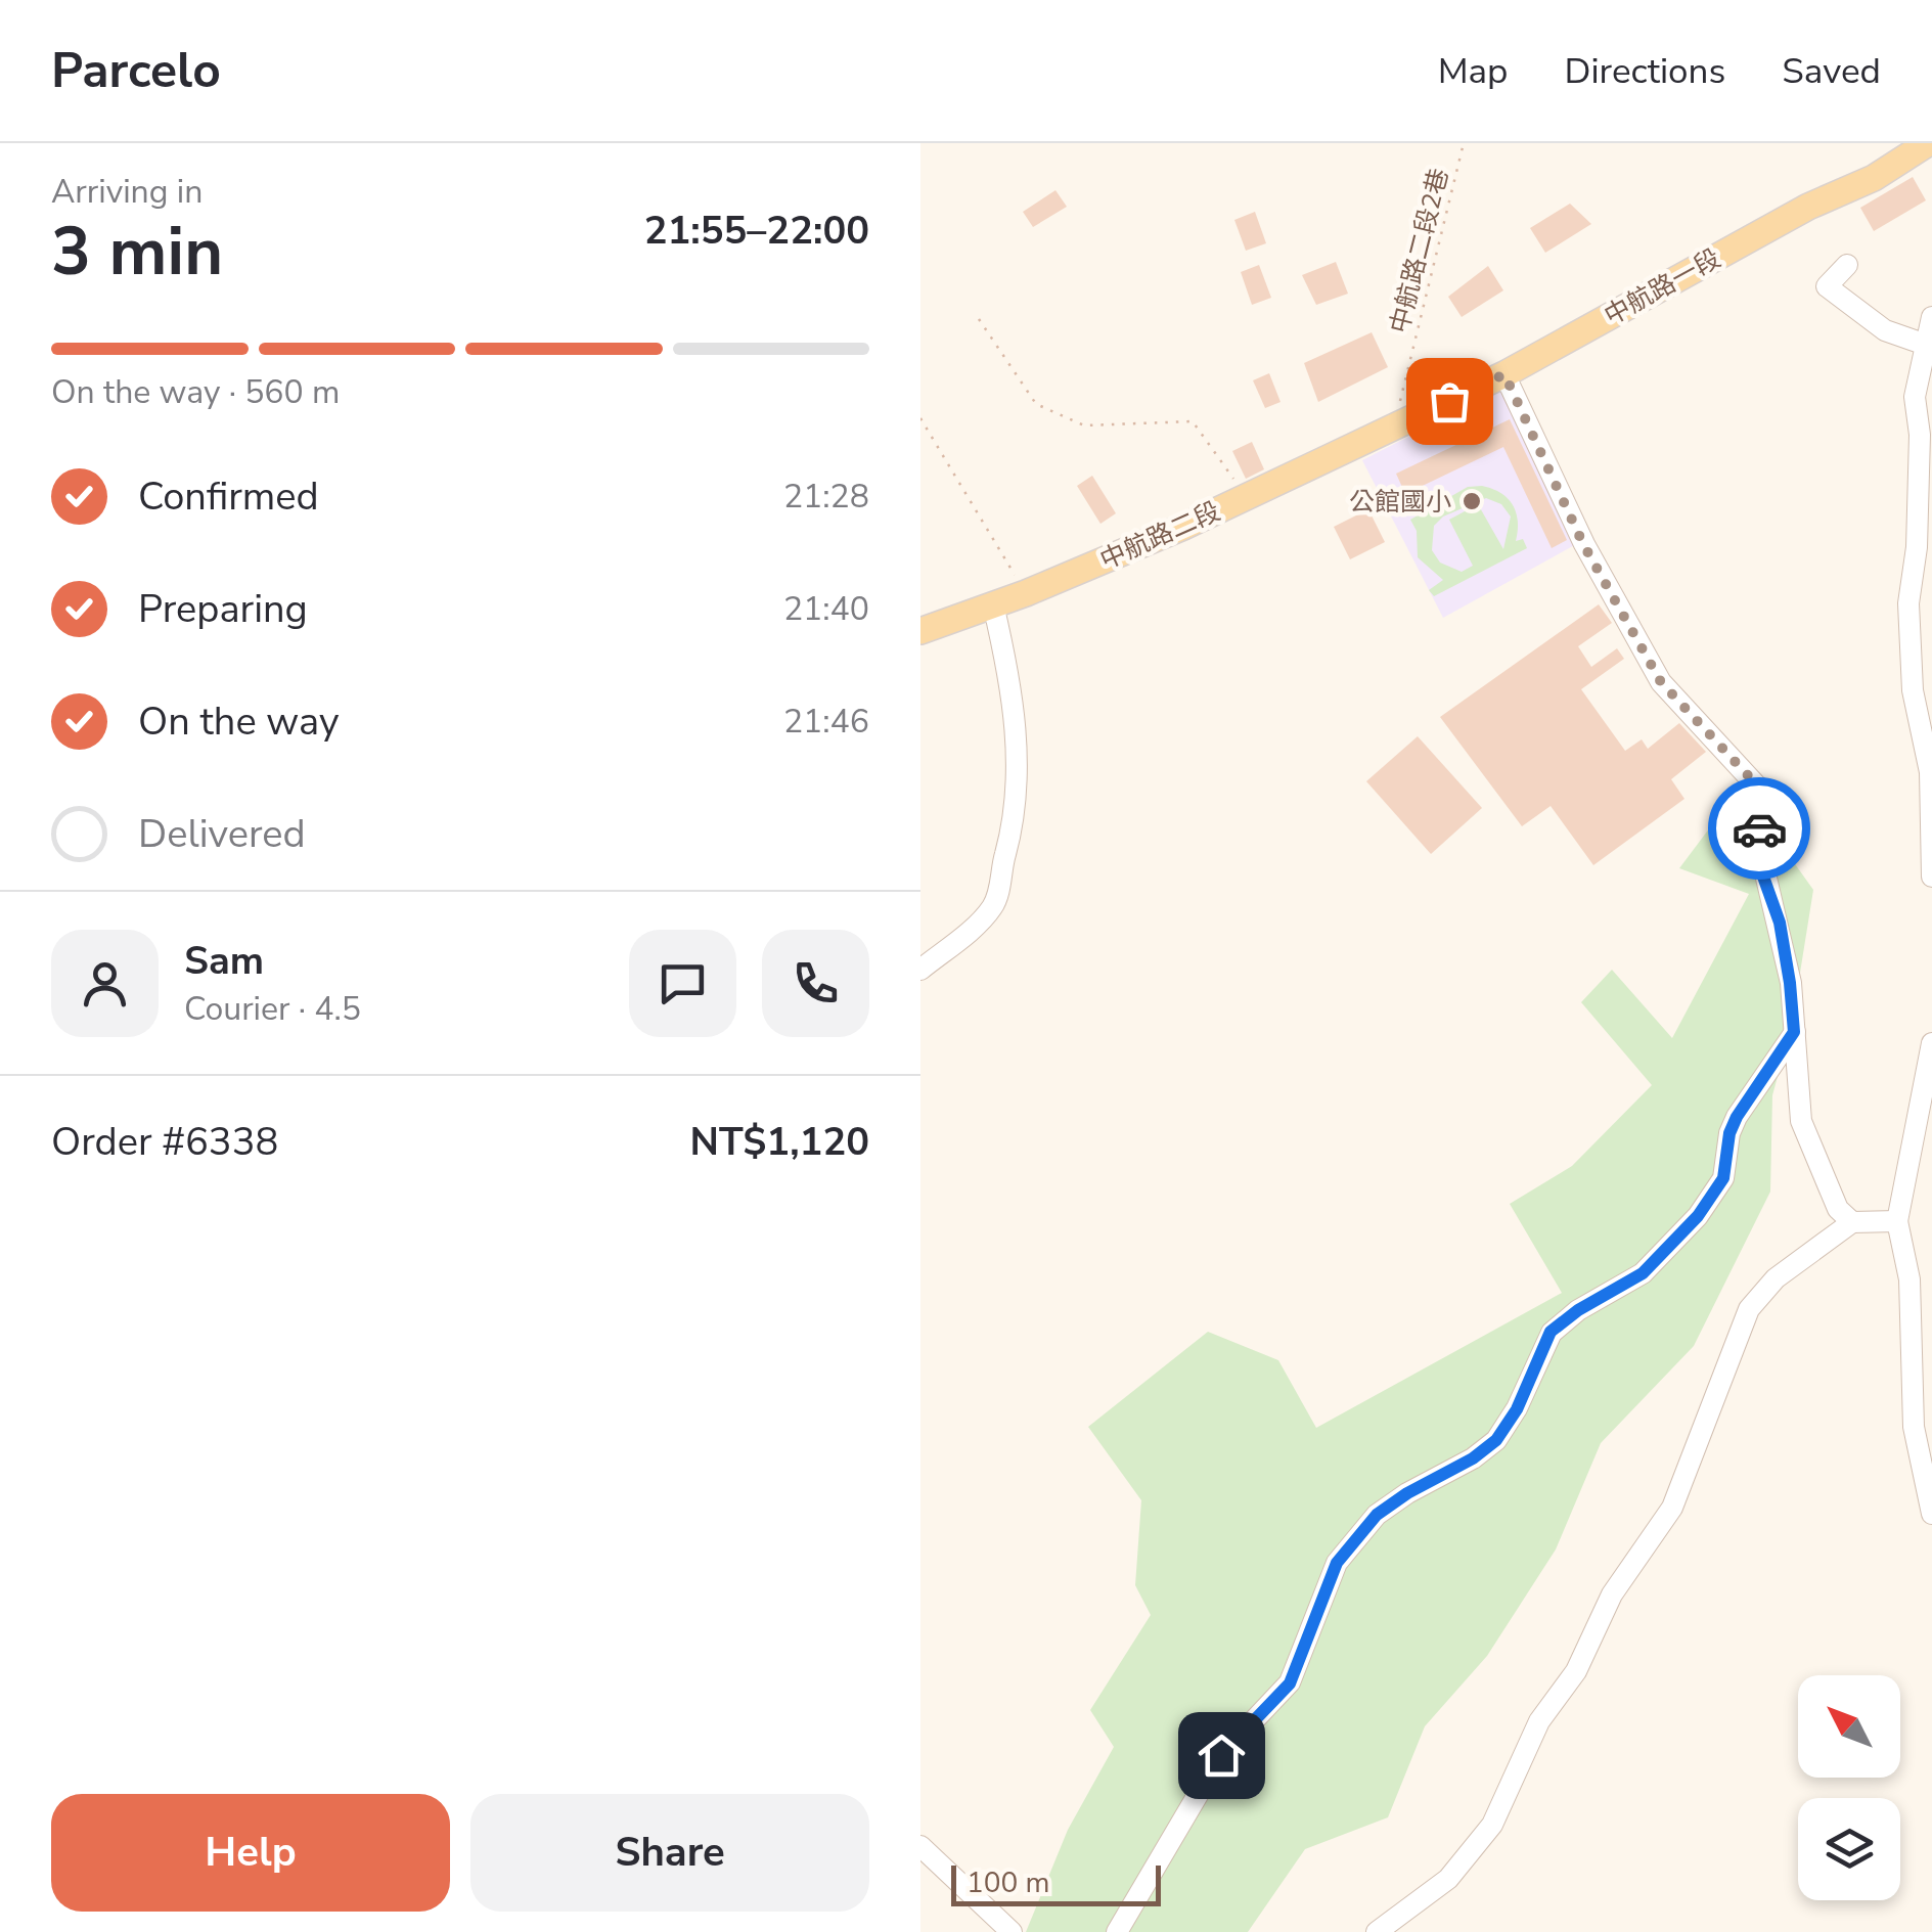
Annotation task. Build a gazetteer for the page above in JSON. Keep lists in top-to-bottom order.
{
  "streets": {
    "main road": ["中航路一段", "中航路二段"],
    "path": ["中航路二段2巷"]
  },
  "crossings": [
    ["中航路二段2巷", "中航路一段"],
    ["中航路二段2巷", "中航路二段"],
    ["中航路一段", "中航路二段"]
  ],
  "places": ["公館國小"],
  "scale_bar": "100 m",
  "north": "top left",
  "page": {
    "header": "Parcelo",
    "nav": ["Map", "Directions", "Saved"],
    "heading": ["3 min", "Arriving in", "21:55–22:00"],
    "panel": [
      "Sam",
      "Courier · 4.5",
      "Order #6338",
      "NT$1,120"
    ],
    "bar": "On the way · 560 m",
    "list": [
      ["Confirmed", "21:28"],
      ["Preparing", "21:40"],
      ["On the way", "21:46"],
      "Delivered"
    ],
    "buttons": ["Help", "Share"],
    "scale": "100 m"
  }
}
